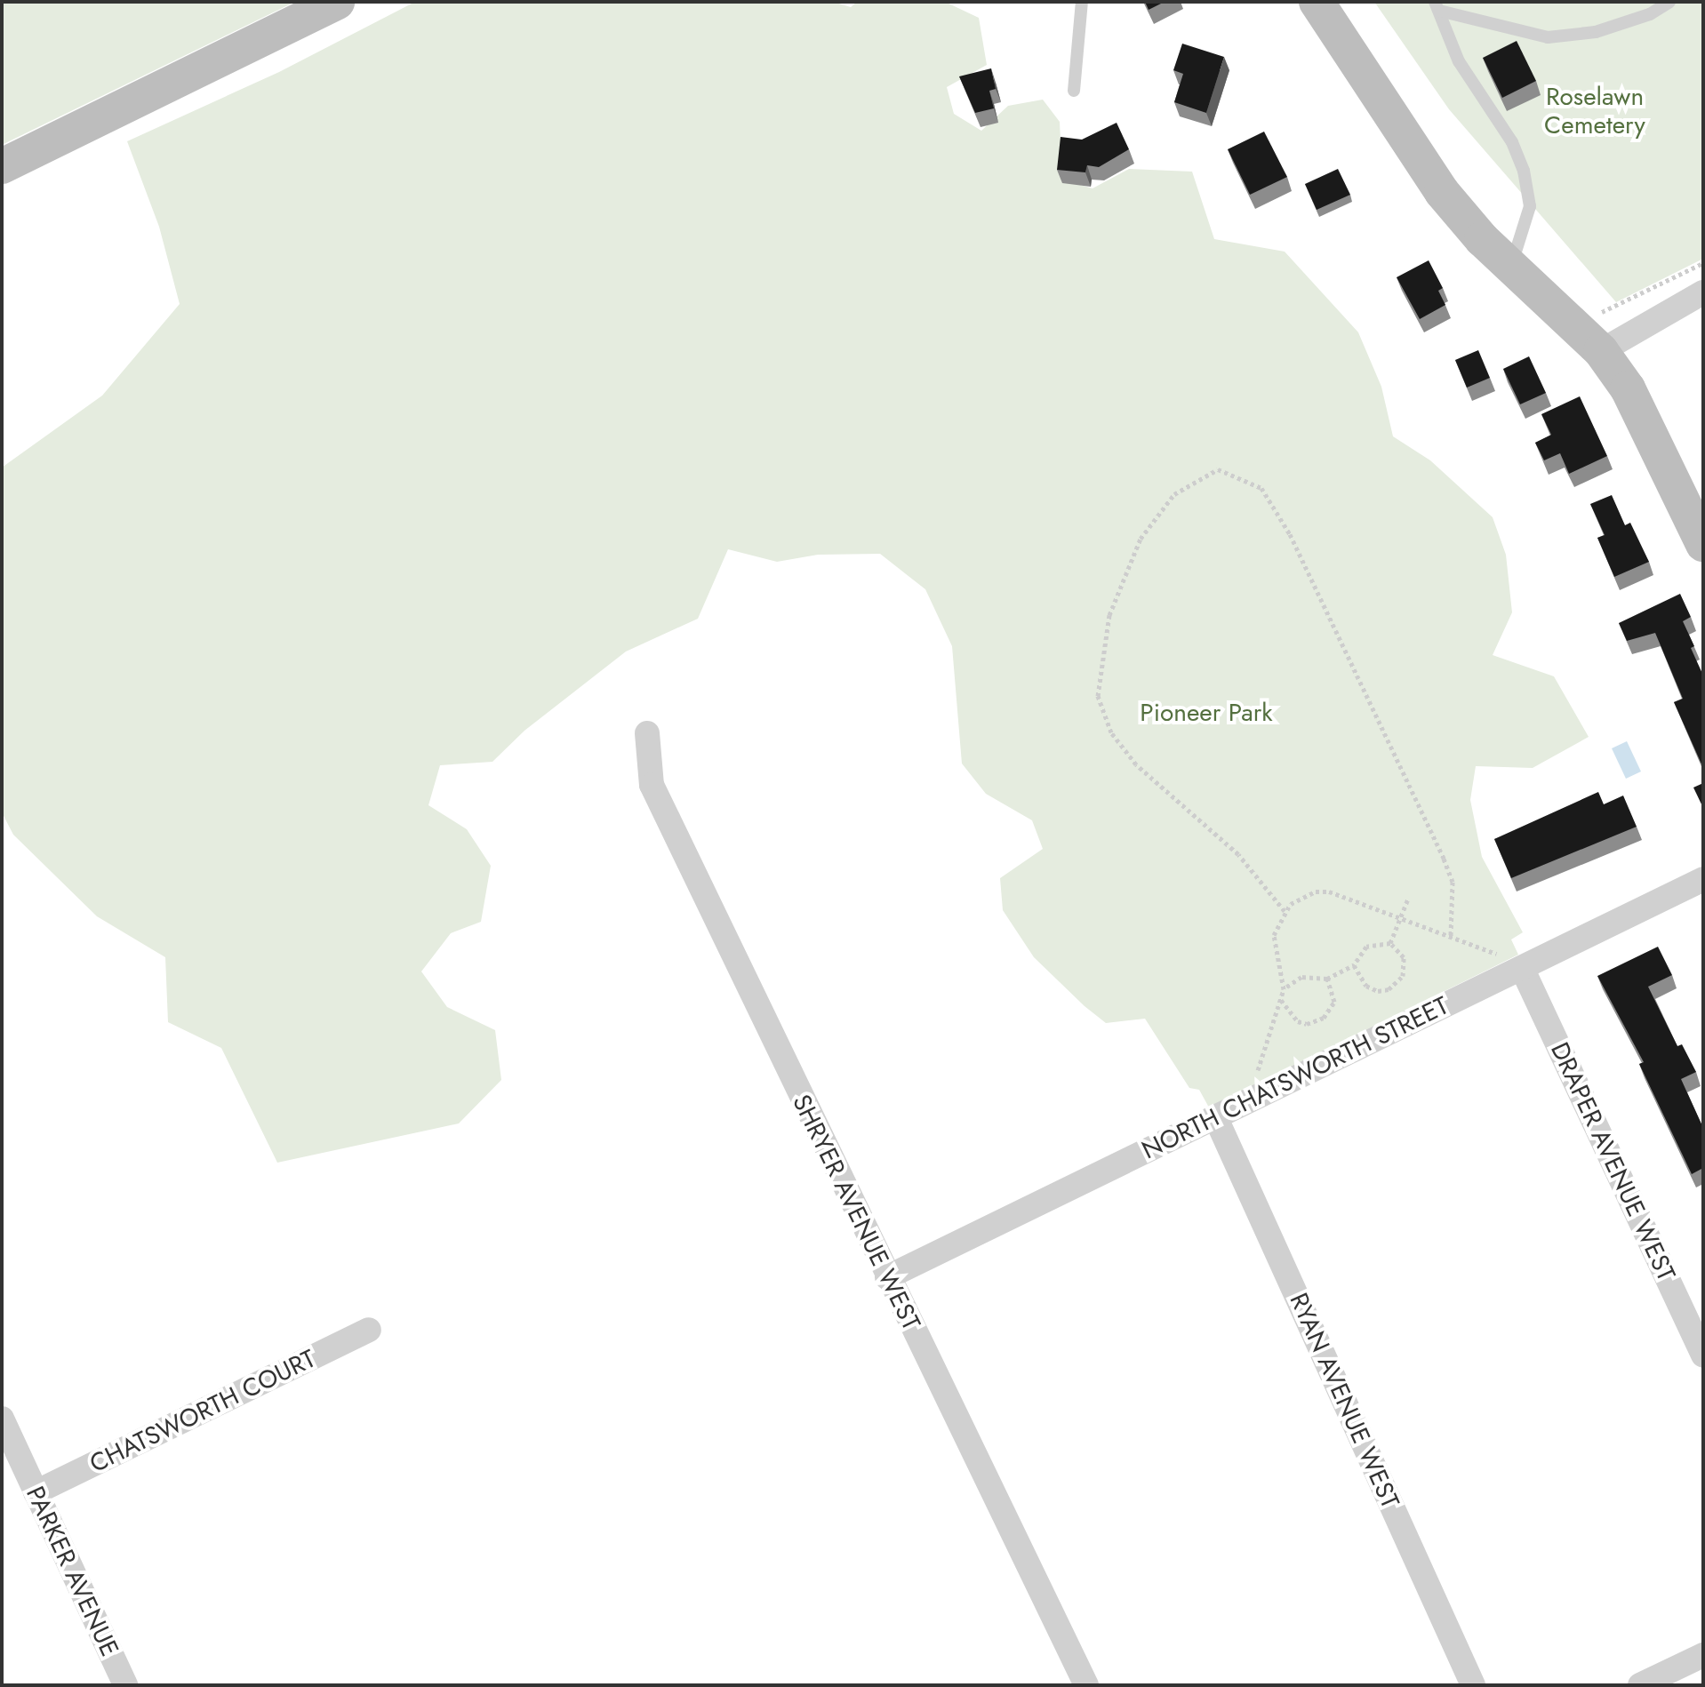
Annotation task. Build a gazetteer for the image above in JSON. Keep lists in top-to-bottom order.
{
  "streets": {
    "street": [
      "NORTH CHATSWORTH STREET",
      "DRAPER AVENUE WEST",
      "SHRYER AVENUE WEST",
      "RYAN AVENUE WEST",
      "CHATSWORTH COURT",
      "PARKER AVENUE"
    ]
  },
  "crossings": [
    ["NORTH CHATSWORTH STREET", "DRAPER AVENUE WEST"],
    ["NORTH CHATSWORTH STREET", "SHRYER AVENUE WEST"],
    ["NORTH CHATSWORTH STREET", "RYAN AVENUE WEST"],
    ["CHATSWORTH COURT", "PARKER AVENUE"]
  ],
  "parks": ["Roselawn Cemetery", "Pioneer Park"]
}
